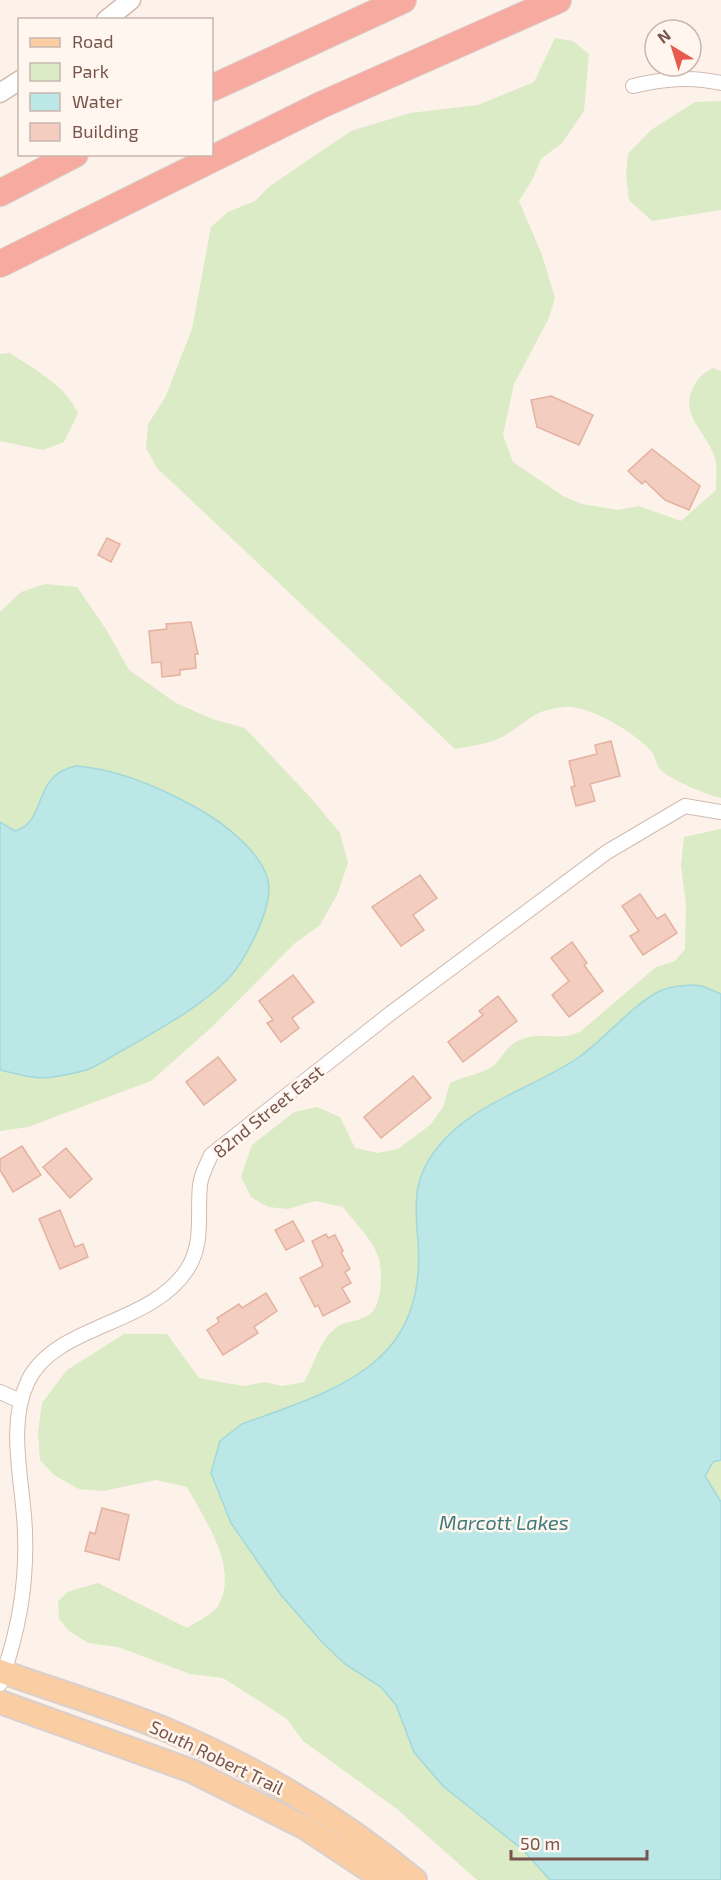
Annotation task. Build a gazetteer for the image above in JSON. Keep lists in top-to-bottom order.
{
  "streets": {
    "main road": ["South Robert Trail"],
    "street": ["82nd Street East"]
  },
  "crossings": [
    ["82nd Street East", "South Robert Trail"]
  ],
  "water": ["Marcott Lakes"],
  "legend": [
    "Road",
    "Park",
    "Water",
    "Building"
  ],
  "scale_bar": "50 m",
  "north": "top left"
}
